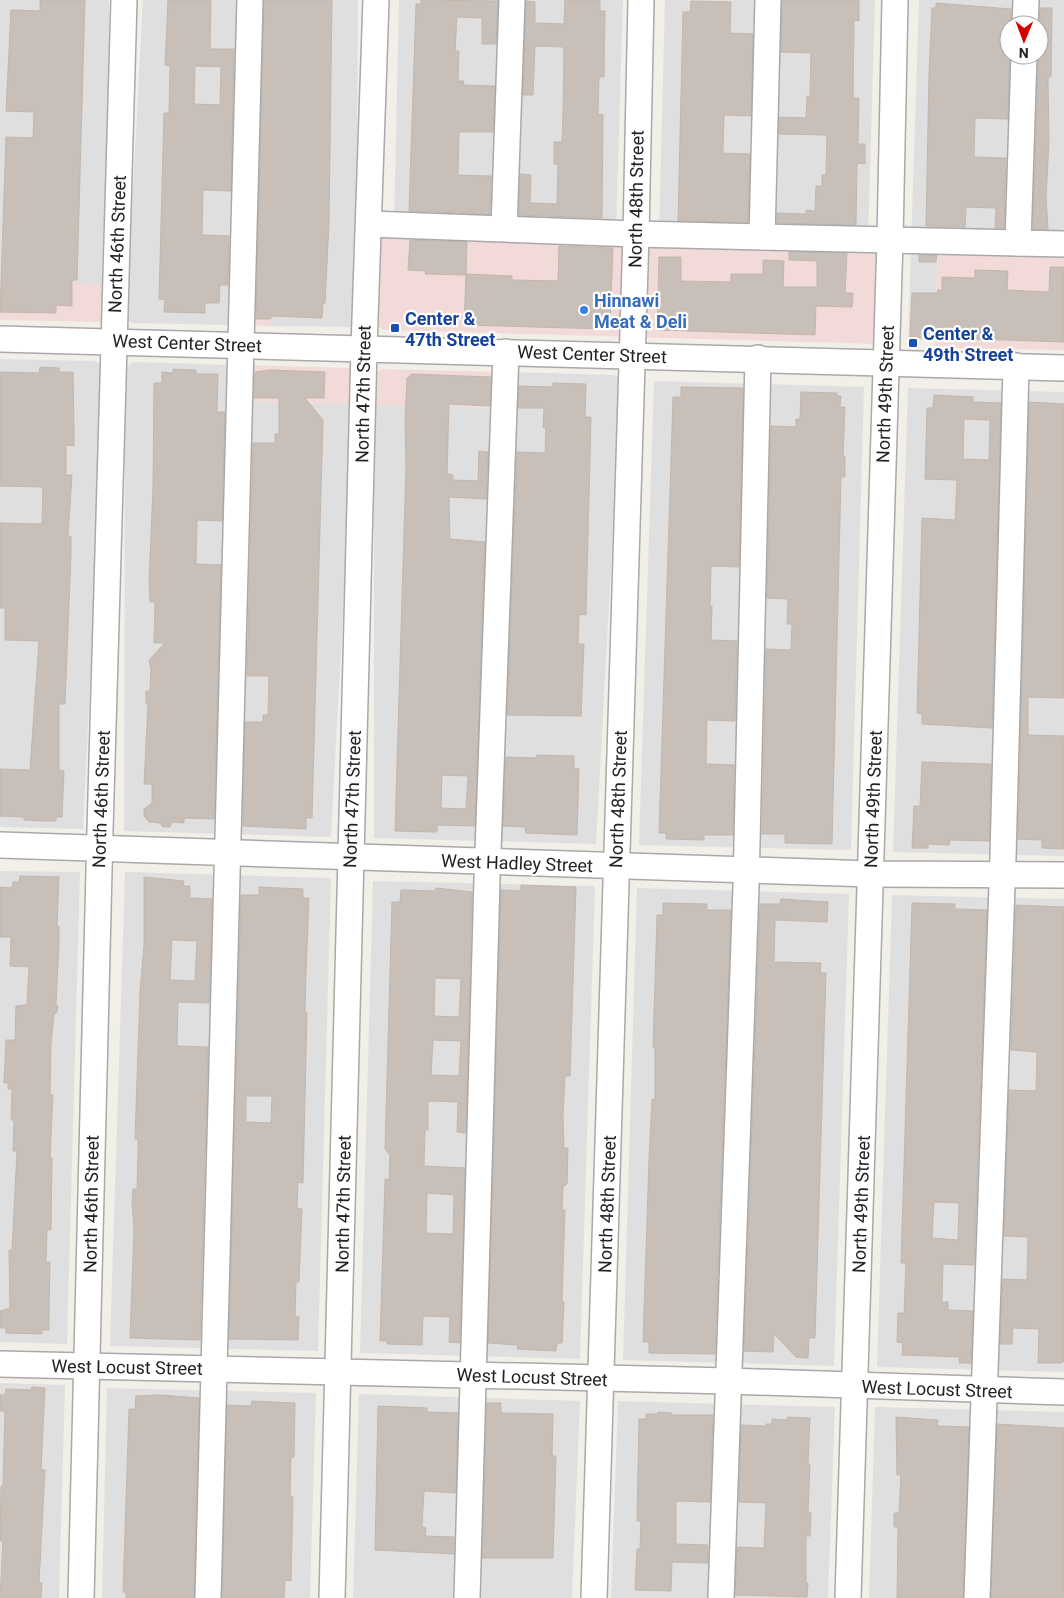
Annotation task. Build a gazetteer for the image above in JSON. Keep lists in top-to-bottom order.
{
  "streets": {
    "street": [
      "North 48th Street",
      "North 46th Street",
      "West Center Street",
      "North 47th Street",
      "North 49th Street",
      "West Hadley Street",
      "West Locust Street"
    ]
  },
  "crossings": [
    ["North 48th Street", "West Center Street"],
    ["North 48th Street", "West Hadley Street"],
    ["North 48th Street", "West Locust Street"],
    ["North 46th Street", "West Center Street"],
    ["North 46th Street", "West Hadley Street"],
    ["North 46th Street", "West Locust Street"],
    ["West Center Street", "North 47th Street"],
    ["West Center Street", "North 49th Street"],
    ["North 47th Street", "West Hadley Street"],
    ["North 47th Street", "West Locust Street"],
    ["North 49th Street", "West Hadley Street"],
    ["North 49th Street", "West Locust Street"]
  ],
  "places": {
    "other": ["Hinnawi Meat & Deli"],
    "transit": ["Center & 47th Street", "Center & 49th Street"]
  },
  "north": "bottom"
}
